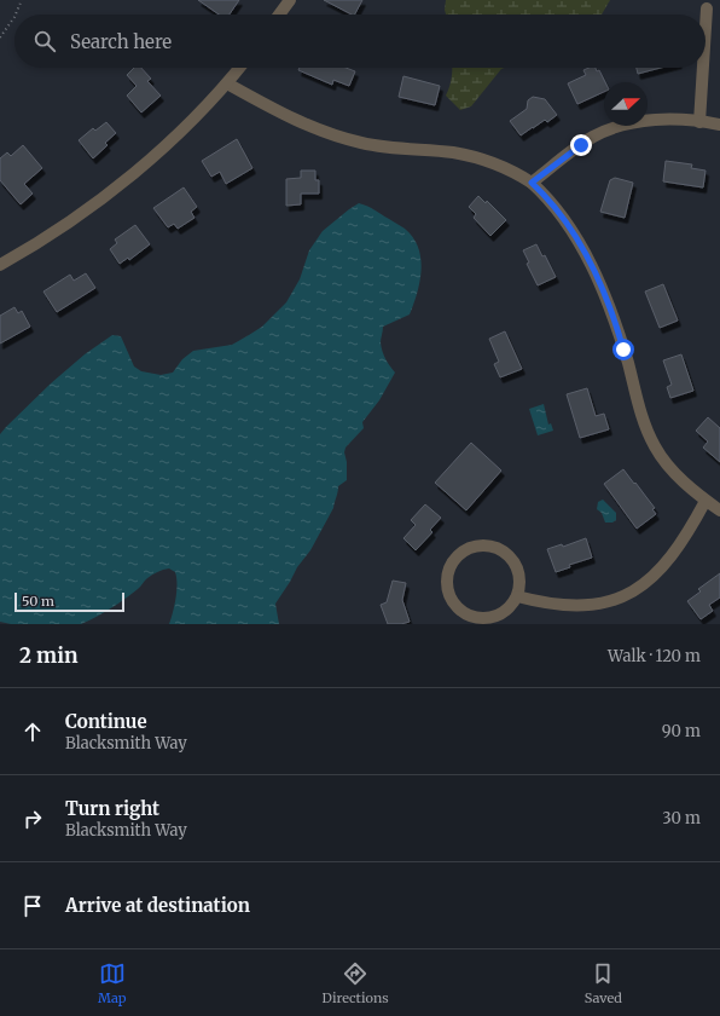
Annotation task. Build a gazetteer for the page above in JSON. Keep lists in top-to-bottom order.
{
  "scale_bar": "50 m",
  "north": "right",
  "page": {
    "search": "Search here",
    "scale": "50 m",
    "heading": ["2 min", "Walk · 120 m"],
    "list": [
      ["Continue", "Blacksmith Way", "90 m"],
      ["Turn right", "Blacksmith Way", "30 m"],
      "Arrive at destination"
    ],
    "nav": ["Map", "Directions", "Saved"]
  }
}
